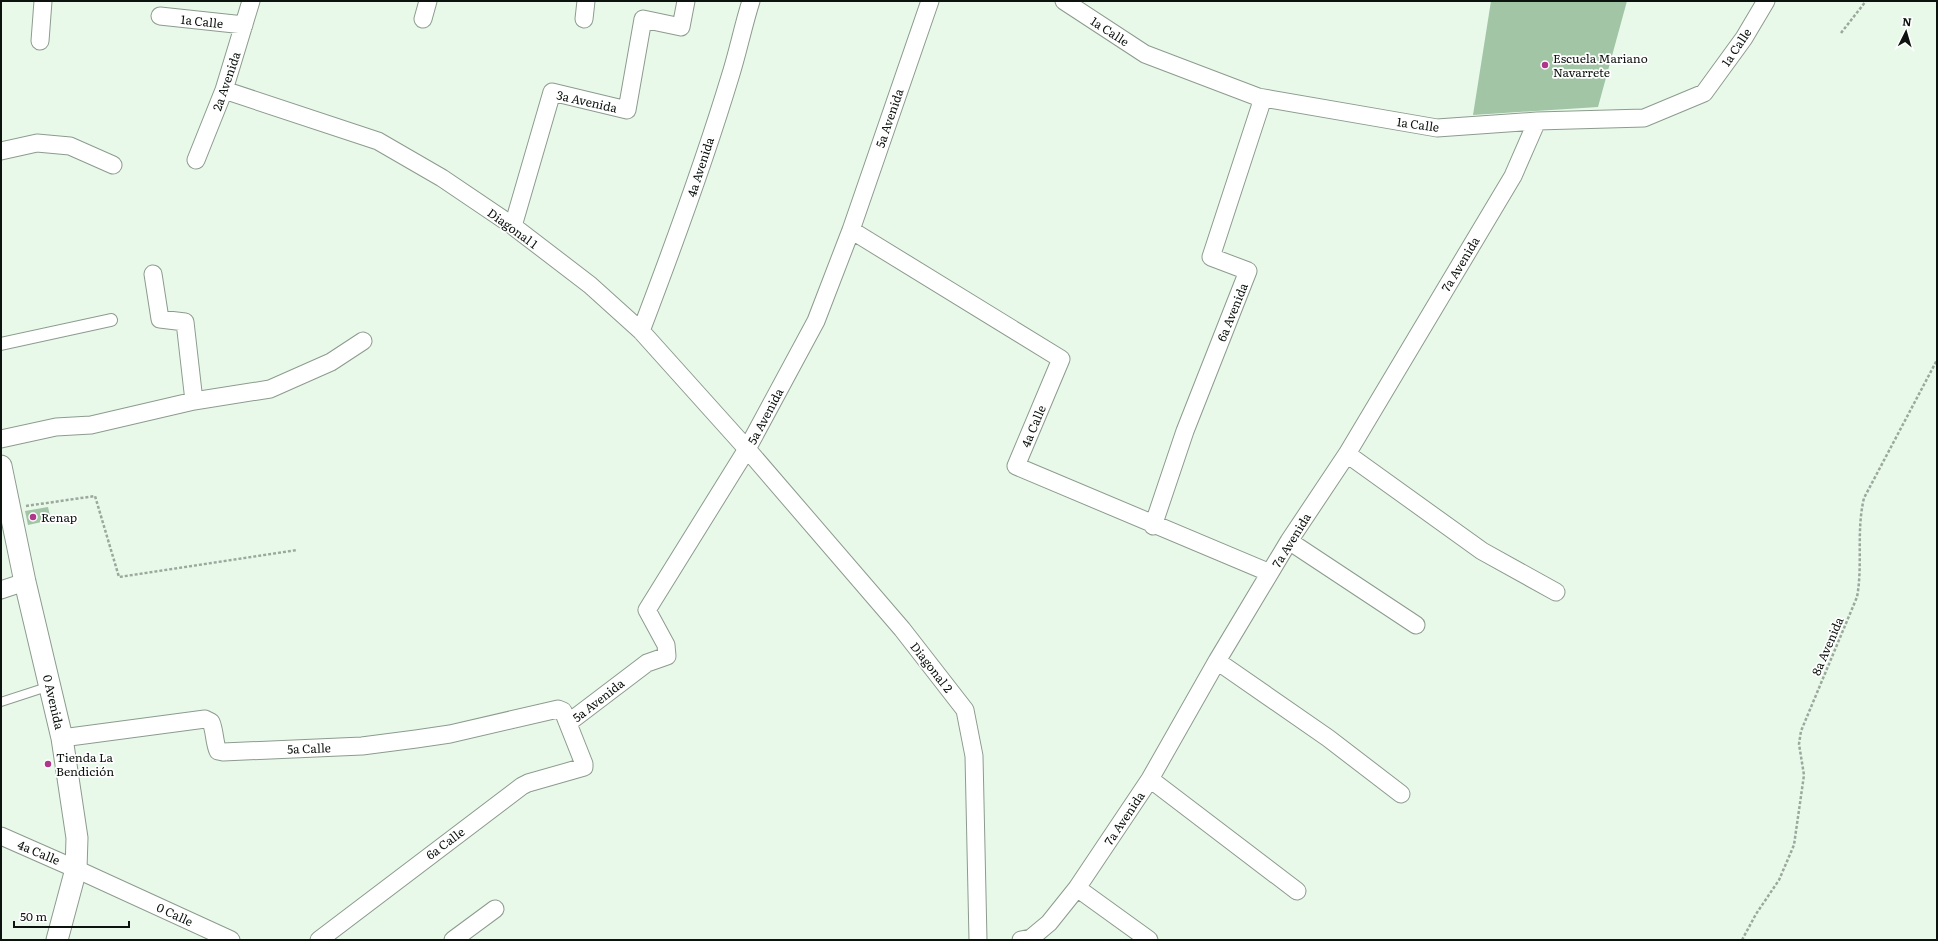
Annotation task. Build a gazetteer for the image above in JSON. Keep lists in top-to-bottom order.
{
  "streets": {
    "street": [
      "1a Calle",
      "2a Avenida",
      "3a Avenida",
      "5a Avenida",
      "4a Avenida",
      "Diagonal 1",
      "7a Avenida",
      "6a Avenida",
      "4a Calle",
      "Diagonal 2",
      "0 Avenida",
      "5a Calle",
      "6a Calle",
      "0 Calle"
    ],
    "path": ["8a Avenida"]
  },
  "crossings": [
    ["1a Calle", "2a Avenida"],
    ["1a Calle", "7a Avenida"],
    ["1a Calle", "6a Avenida"],
    ["2a Avenida", "Diagonal 1"],
    ["3a Avenida", "Diagonal 1"],
    ["5a Avenida", "Diagonal 1"],
    ["5a Avenida", "4a Calle"],
    ["5a Avenida", "Diagonal 2"],
    ["5a Avenida", "5a Calle"],
    ["5a Avenida", "6a Calle"],
    ["4a Avenida", "Diagonal 1"],
    ["Diagonal 1", "Diagonal 2"],
    ["7a Avenida", "4a Calle"],
    ["6a Avenida", "4a Calle"],
    ["4a Calle", "0 Avenida"],
    ["4a Calle", "0 Calle"],
    ["0 Avenida", "5a Calle"],
    ["0 Avenida", "0 Calle"]
  ],
  "places": ["Escuela Mariano Navarrete", "Renap", "Tienda La Bendición"],
  "scale_bar": "50 m",
  "north": "top"
}
